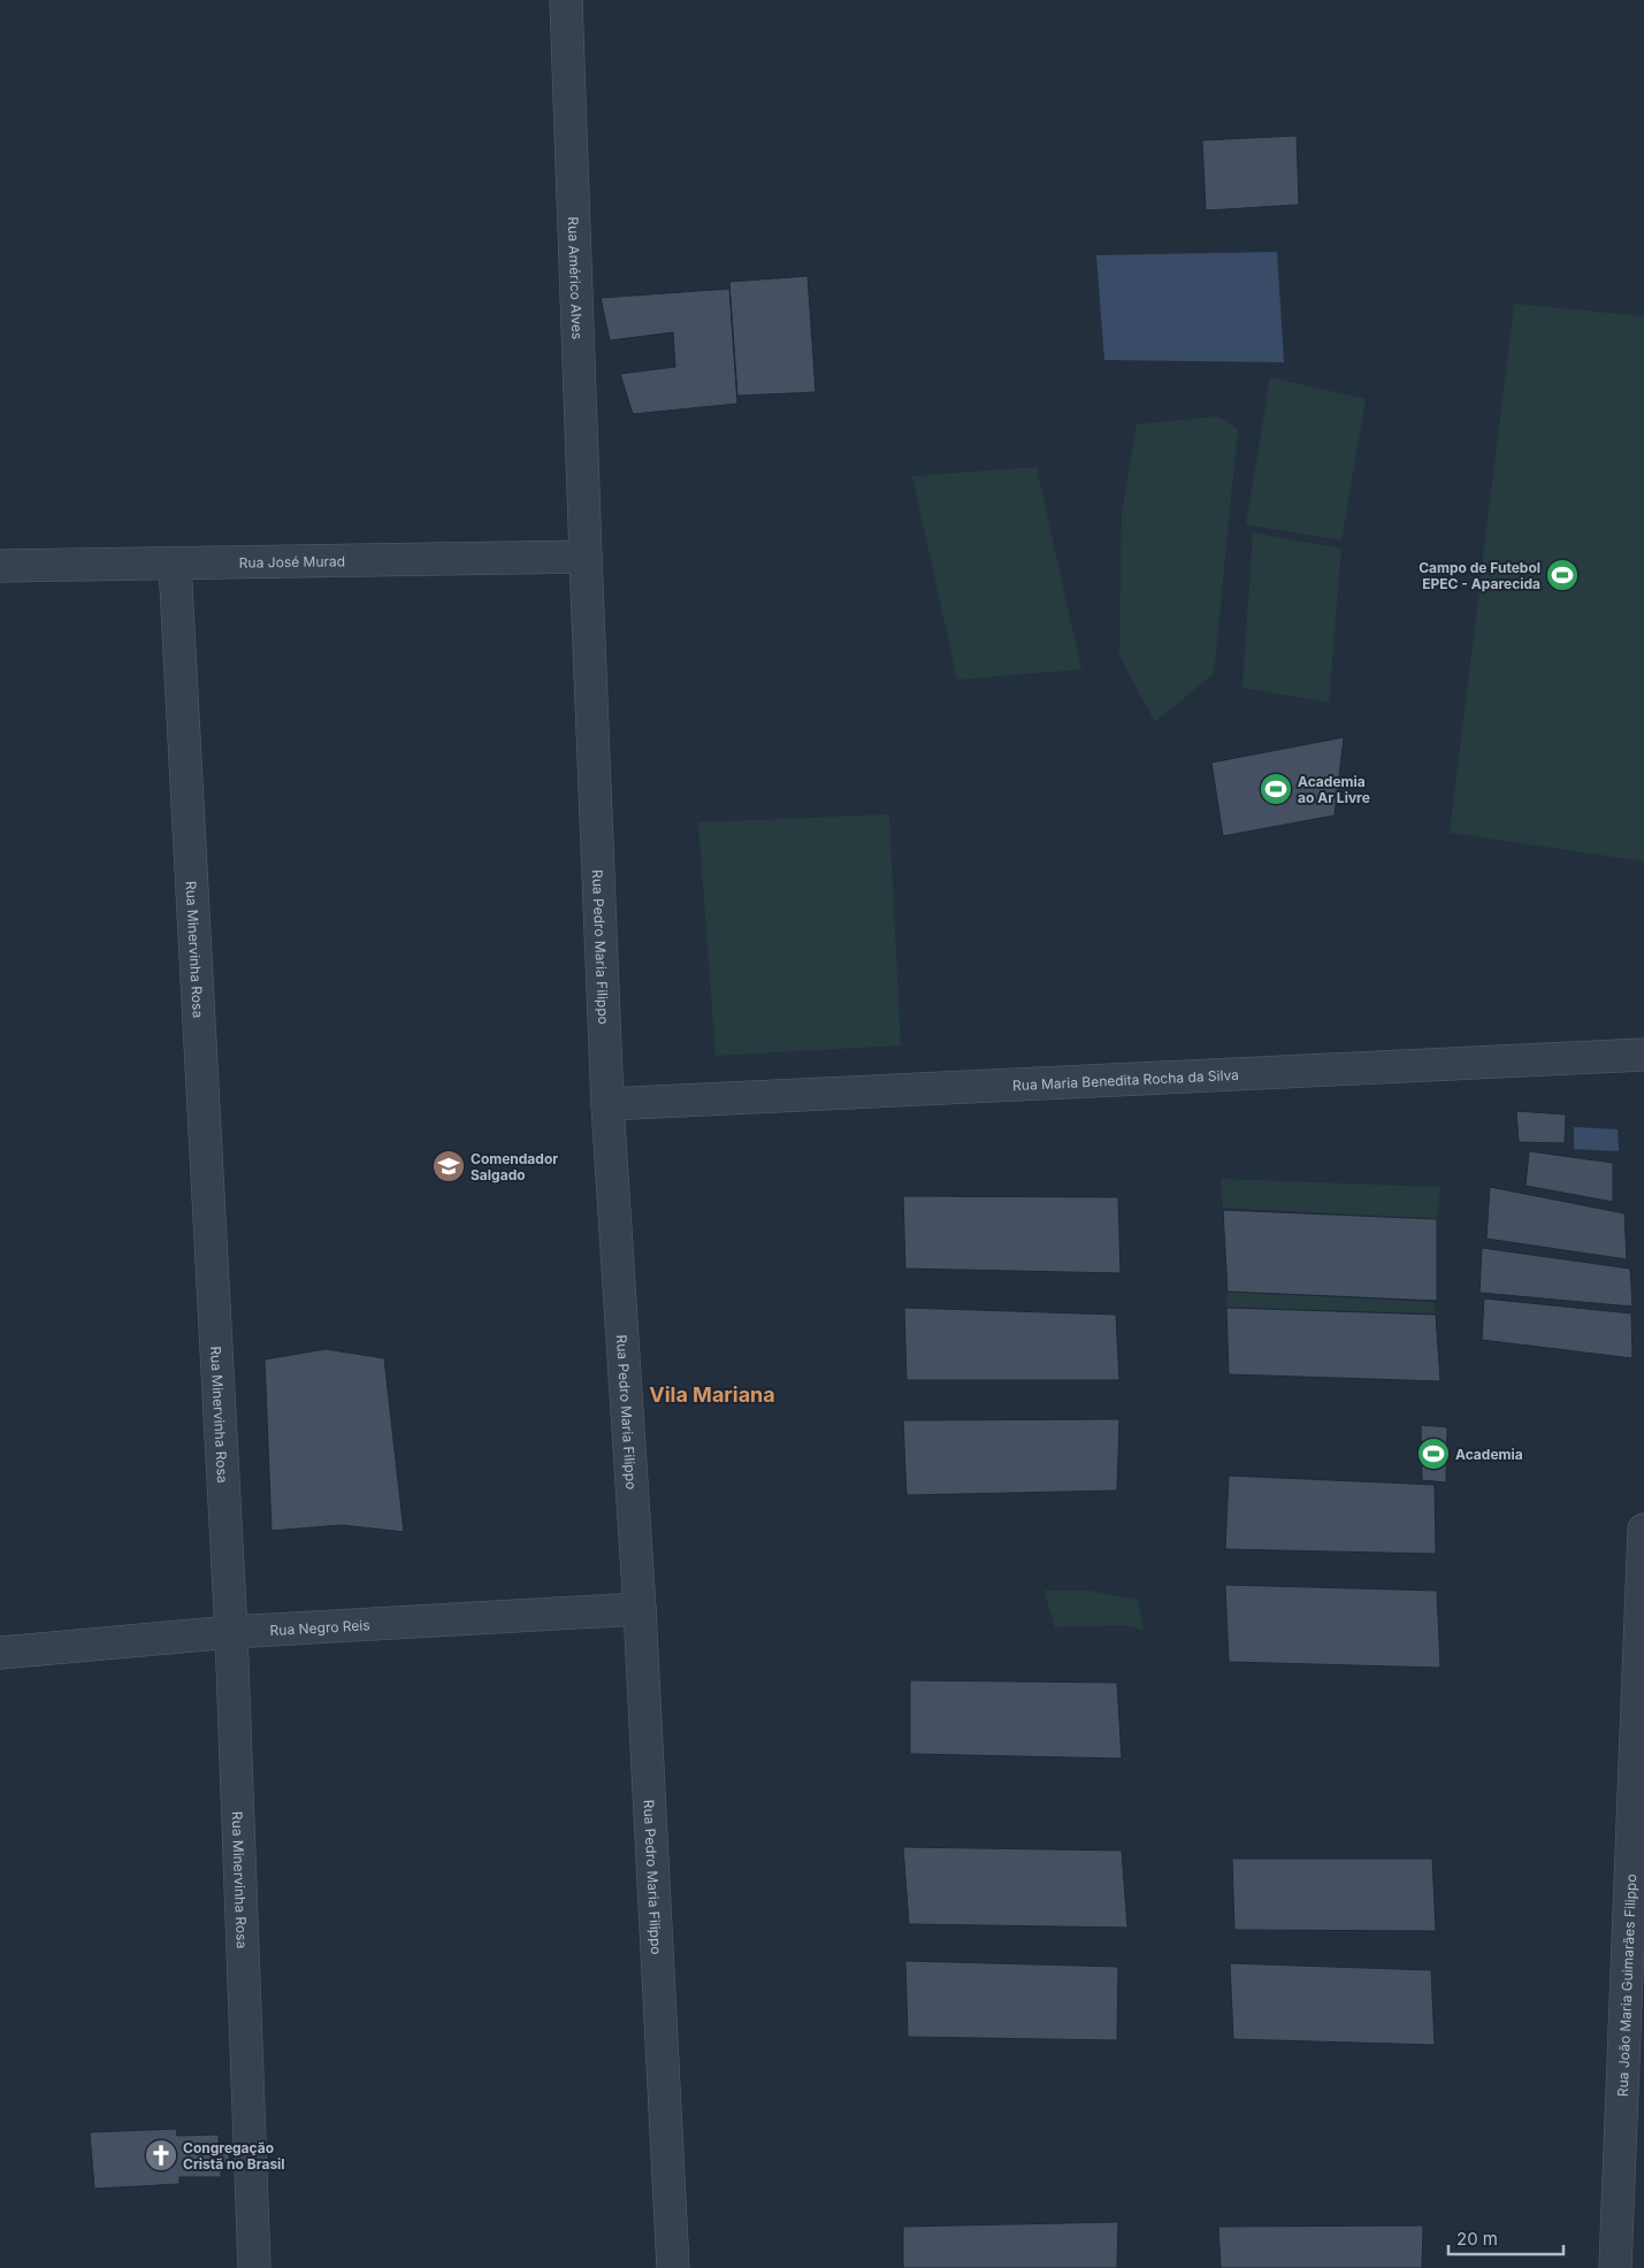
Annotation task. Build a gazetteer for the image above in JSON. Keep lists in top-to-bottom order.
{
  "streets": {
    "street": [
      "Rua Américo Alves",
      "Rua José Murad",
      "Rua Pedro Maria Filippo",
      "Rua Minervinha Rosa",
      "Rua Maria Benedita Rocha da Silva",
      "Rua Negro Reis",
      "Rua João Maria Guimarães Filippo"
    ]
  },
  "crossings": [
    ["Rua Américo Alves", "Rua José Murad"],
    ["Rua Américo Alves", "Rua Pedro Maria Filippo"],
    ["Rua José Murad", "Rua Pedro Maria Filippo"],
    ["Rua José Murad", "Rua Minervinha Rosa"],
    ["Rua Pedro Maria Filippo", "Rua Maria Benedita Rocha da Silva"],
    ["Rua Pedro Maria Filippo", "Rua Negro Reis"],
    ["Rua Minervinha Rosa", "Rua Negro Reis"]
  ],
  "districts": ["Vila Mariana"],
  "places": {
    "sports": ["Campo de Futebol EPEC - Aparecida", "Academia ao Ar Livre", "Academia"],
    "school or university": ["Comendador Salgado"],
    "church": ["Congregação Cristã no Brasil"]
  },
  "scale_bar": "20 m"
}
